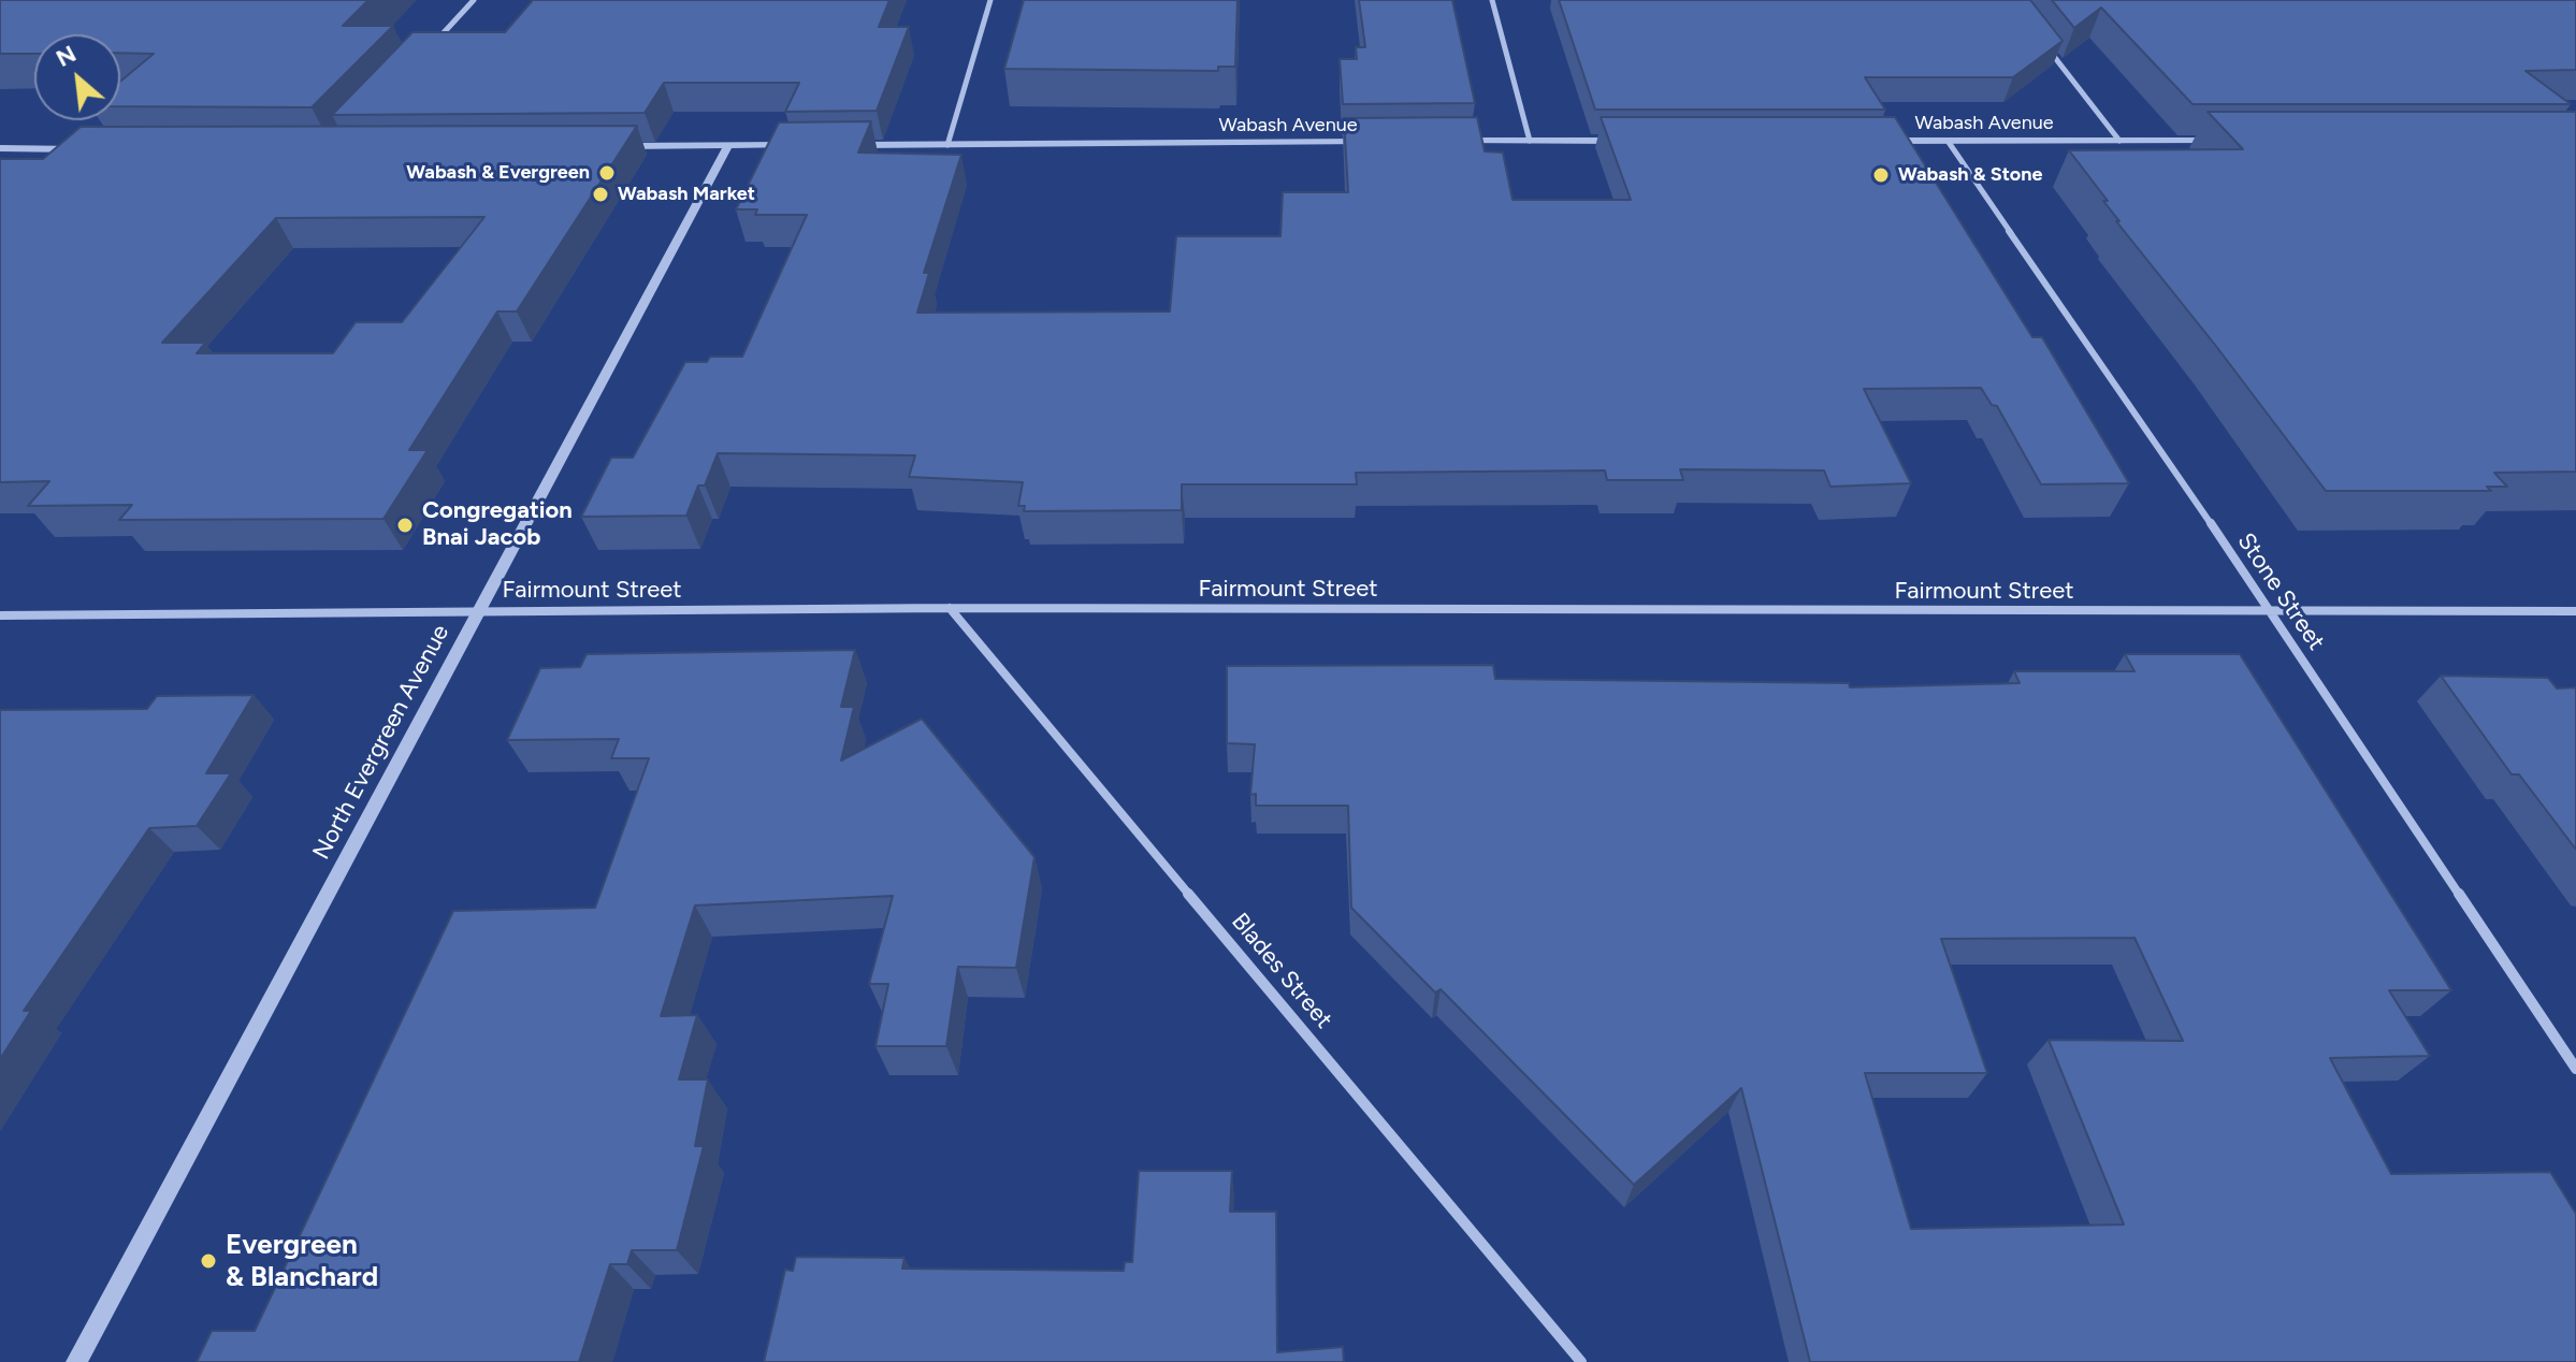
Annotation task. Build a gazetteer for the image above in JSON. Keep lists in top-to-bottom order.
{
  "streets": {
    "street": [
      "Wabash Avenue",
      "Fairmount Street",
      "Stone Street",
      "North Evergreen Avenue",
      "Blades Street"
    ]
  },
  "crossings": [
    ["Wabash Avenue", "Stone Street"],
    ["Fairmount Street", "Stone Street"],
    ["Fairmount Street", "North Evergreen Avenue"],
    ["Fairmount Street", "Blades Street"]
  ],
  "places": [
    "Wabash & Evergreen",
    "Wabash & Stone",
    "Wabash Market",
    "Congregation Bnai Jacob",
    "Evergreen & Blanchard"
  ],
  "north": "top left"
}
